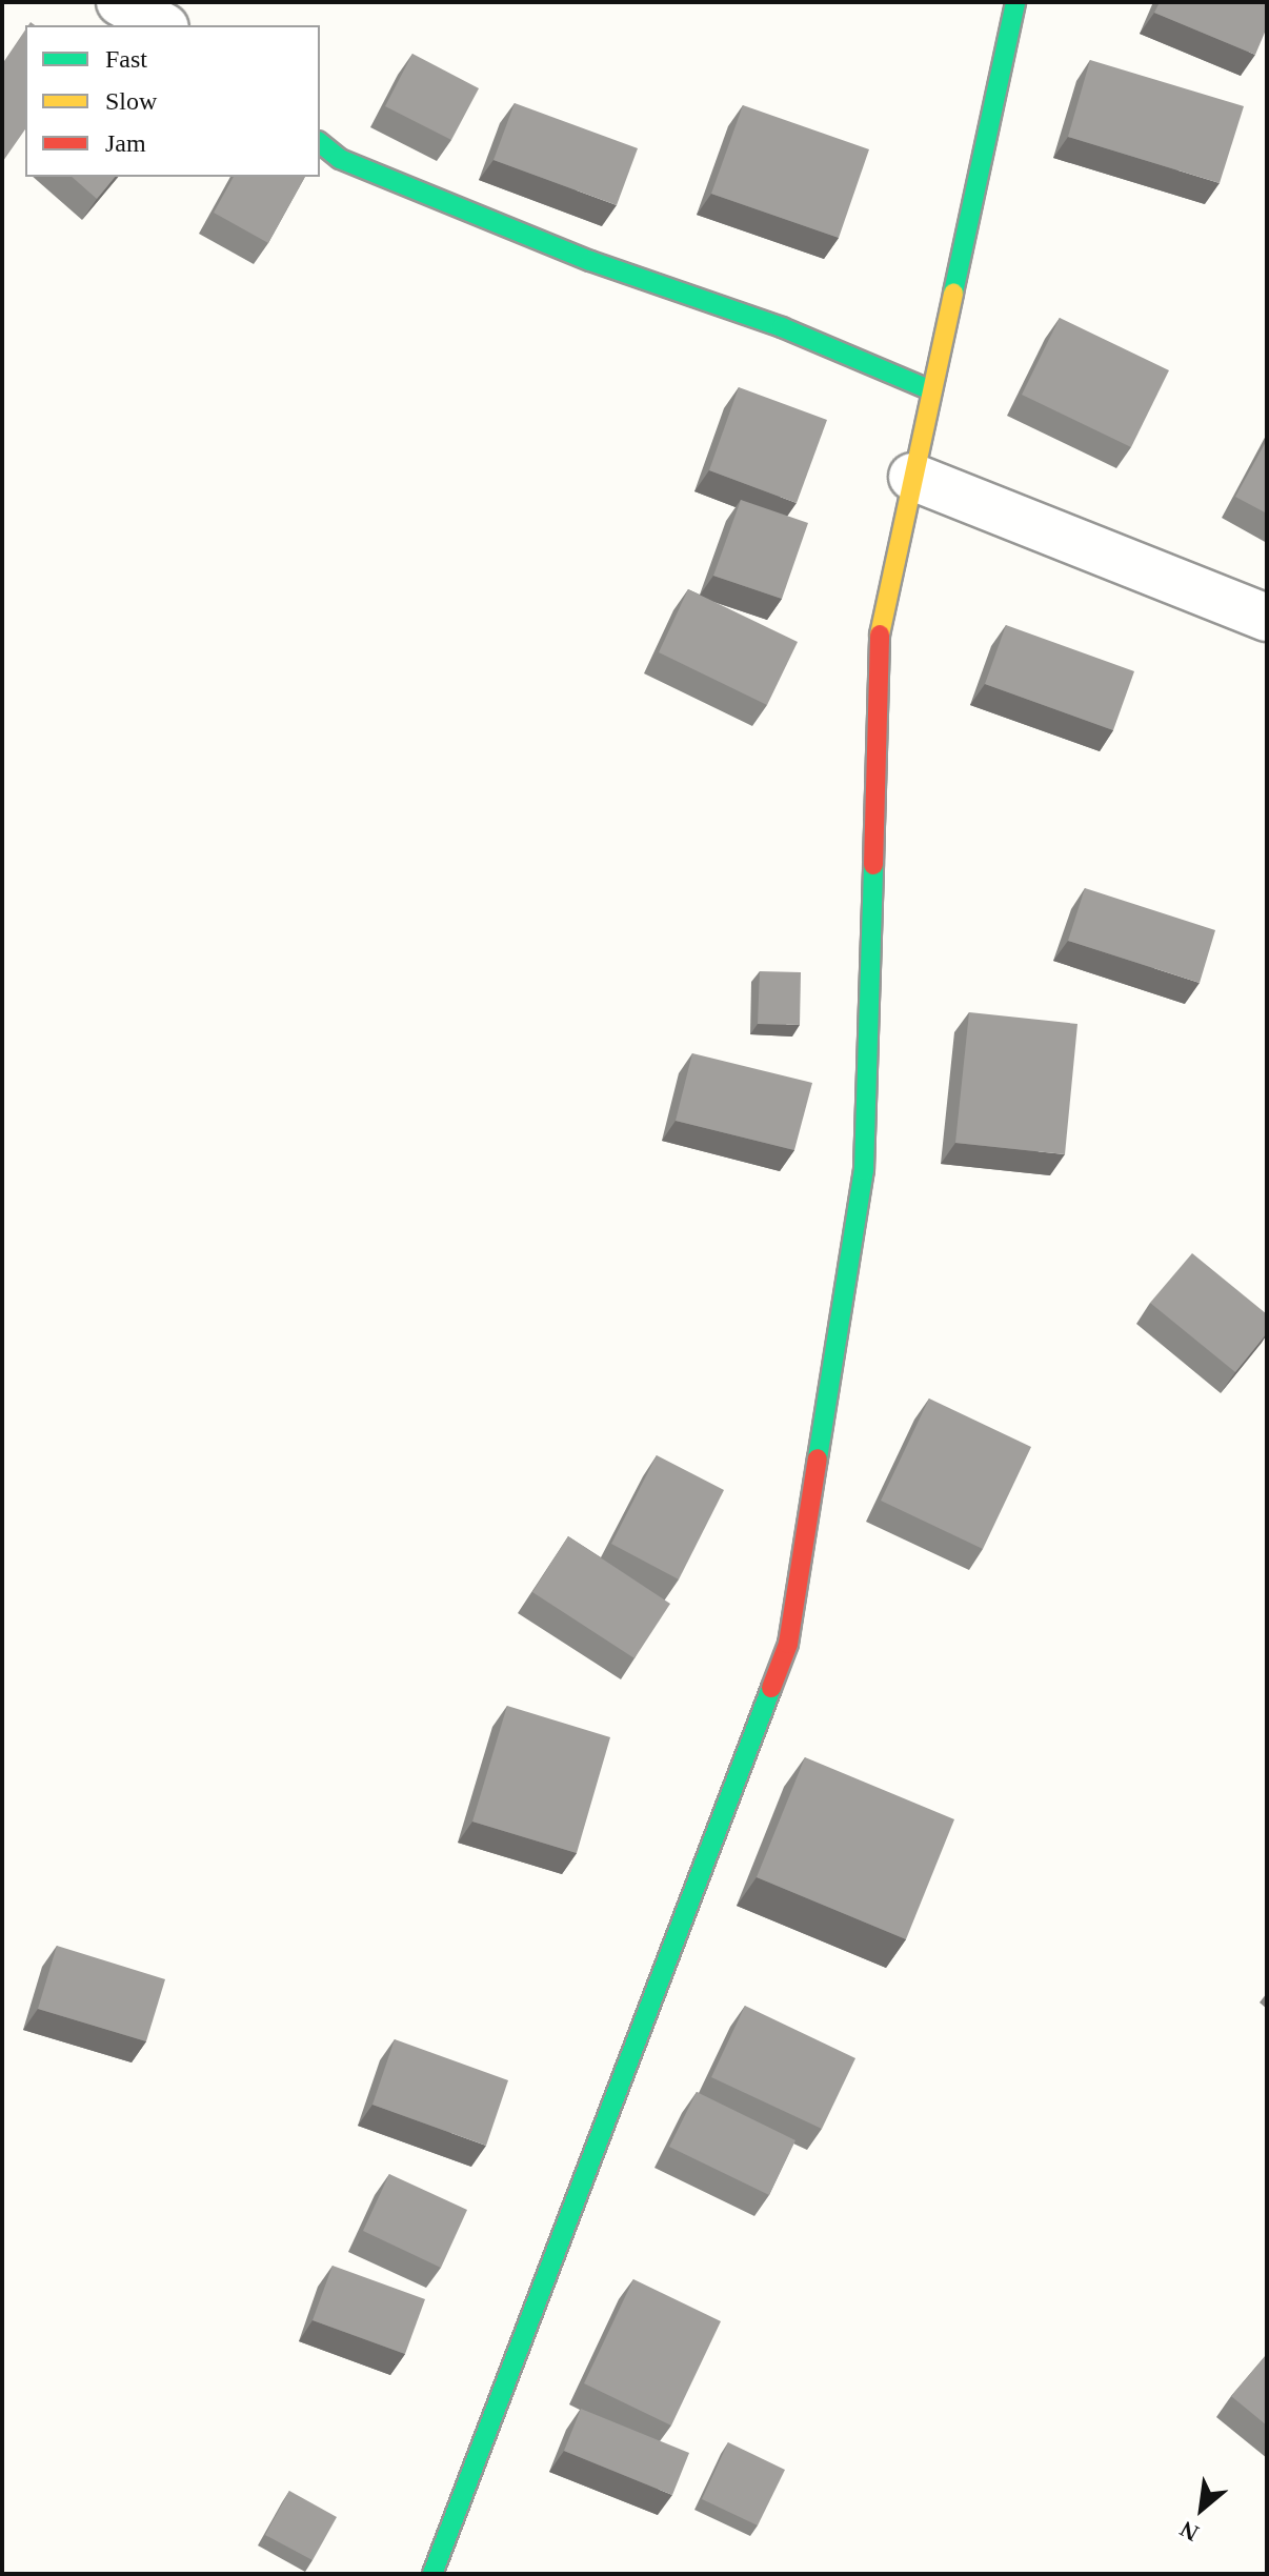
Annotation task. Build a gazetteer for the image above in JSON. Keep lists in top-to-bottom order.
{
  "legend": ["Fast", "Slow", "Jam"],
  "north": "bottom left"
}
